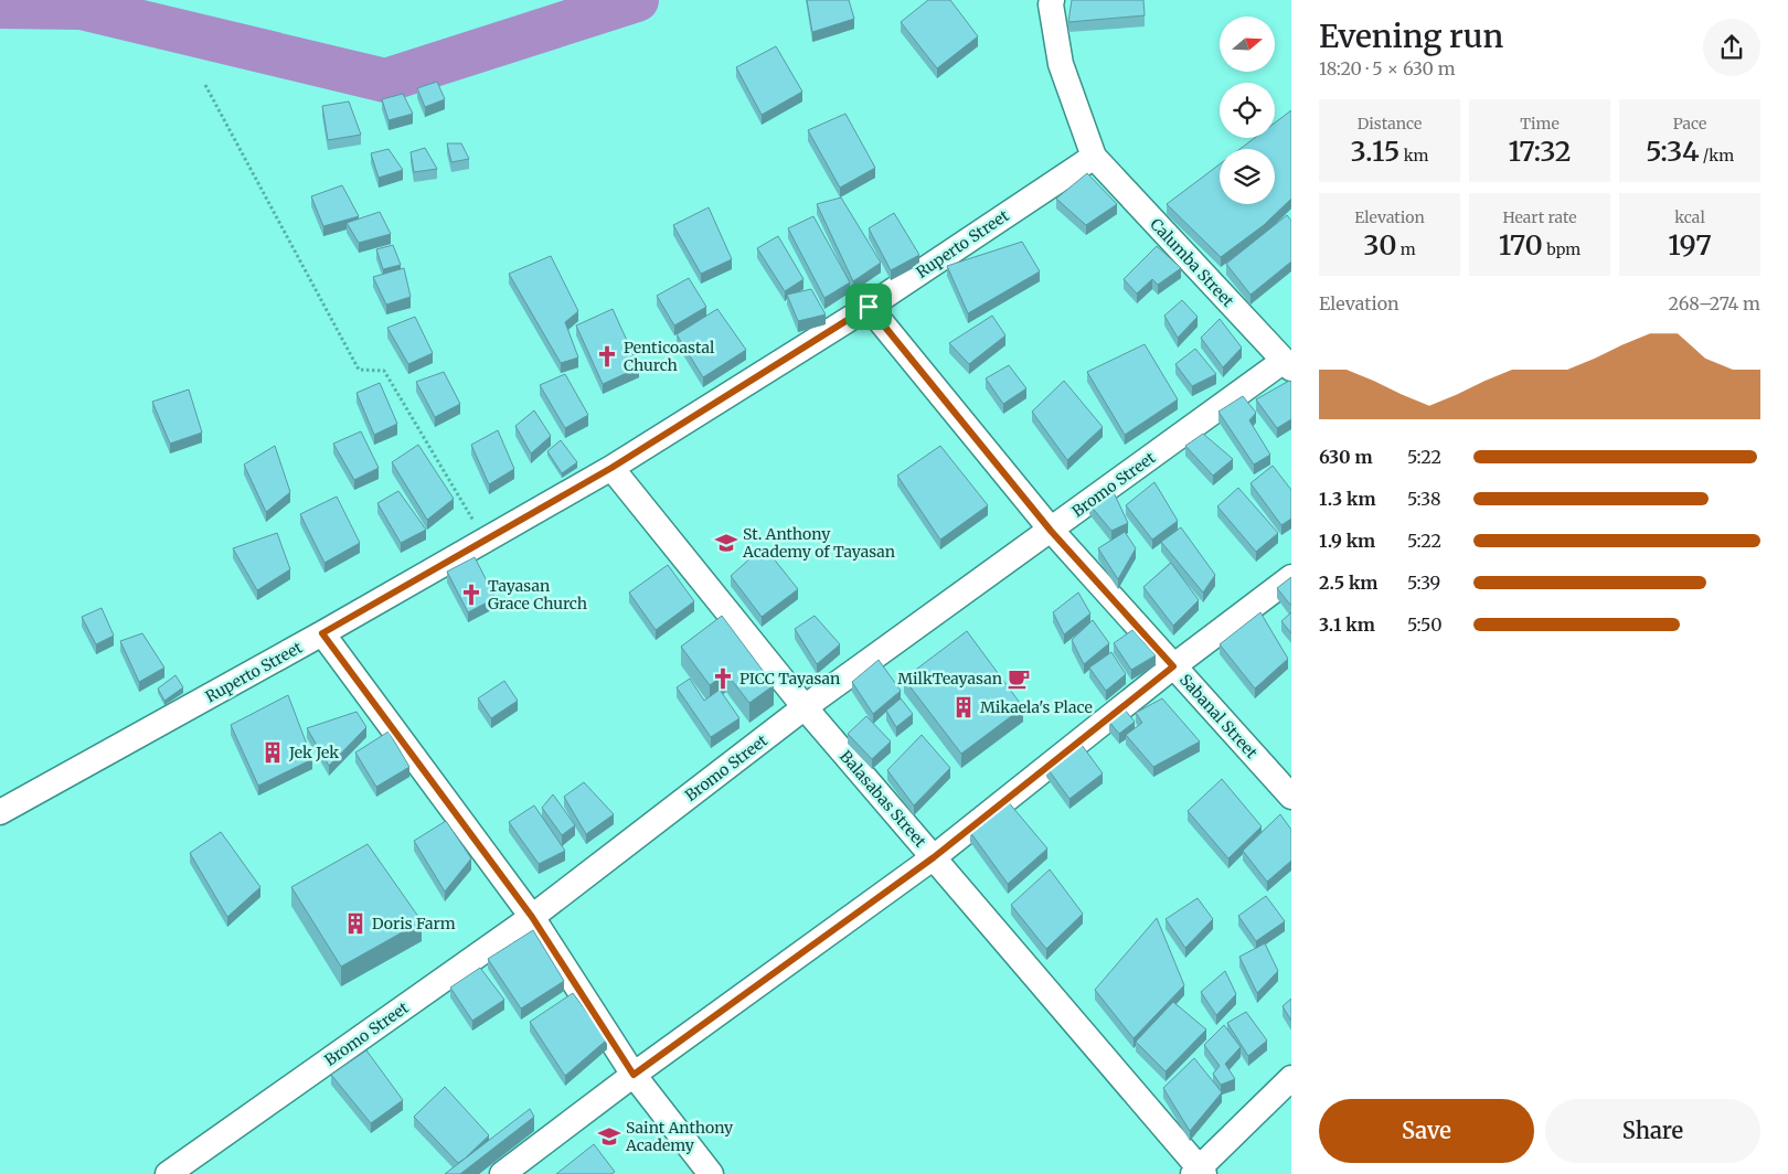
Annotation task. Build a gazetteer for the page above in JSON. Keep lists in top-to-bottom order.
{
  "streets": {
    "street": [
      "Ruperto Street",
      "Calumba Street",
      "Bromo Street",
      "Sabanal Street",
      "Balasabas Street"
    ]
  },
  "crossings": [
    ["Ruperto Street", "Calumba Street"],
    ["Ruperto Street", "Sabanal Street"],
    ["Ruperto Street", "Balasabas Street"],
    ["Calumba Street", "Bromo Street"],
    ["Bromo Street", "Sabanal Street"],
    ["Bromo Street", "Balasabas Street"]
  ],
  "places": {
    "church": ["Penticoastal Church", "Tayasan Grace Church", "PICC Tayasan"],
    "school or university": ["St. Anthony Academy of Tayasan", "Saint Anthony Academy"],
    "cafe": ["MilkTeayasan"],
    "building": ["Mikaela's Place", "Jek Jek", "Doris Farm"]
  },
  "north": "right",
  "page": {
    "heading": ["Evening run", "18:20 · 5 × 630 m"],
    "stats": [
      ["Distance", "3.15 km"],
      ["Time", "17:32"],
      ["Pace", "5:34 /km"],
      ["Elevation", "30 m"],
      ["Heart rate", "170 bpm"],
      ["kcal", "197"]
    ],
    "chart": ["Elevation", "268–274 m"],
    "list": [
      {
        "name": "630 m",
        "note": "5:22"
      },
      {
        "name": "1.3 km",
        "note": "5:38"
      },
      {
        "name": "1.9 km",
        "note": "5:22"
      },
      {
        "name": "2.5 km",
        "note": "5:39"
      },
      {
        "name": "3.1 km",
        "note": "5:50"
      }
    ],
    "buttons": ["Save", "Share"]
  }
}
